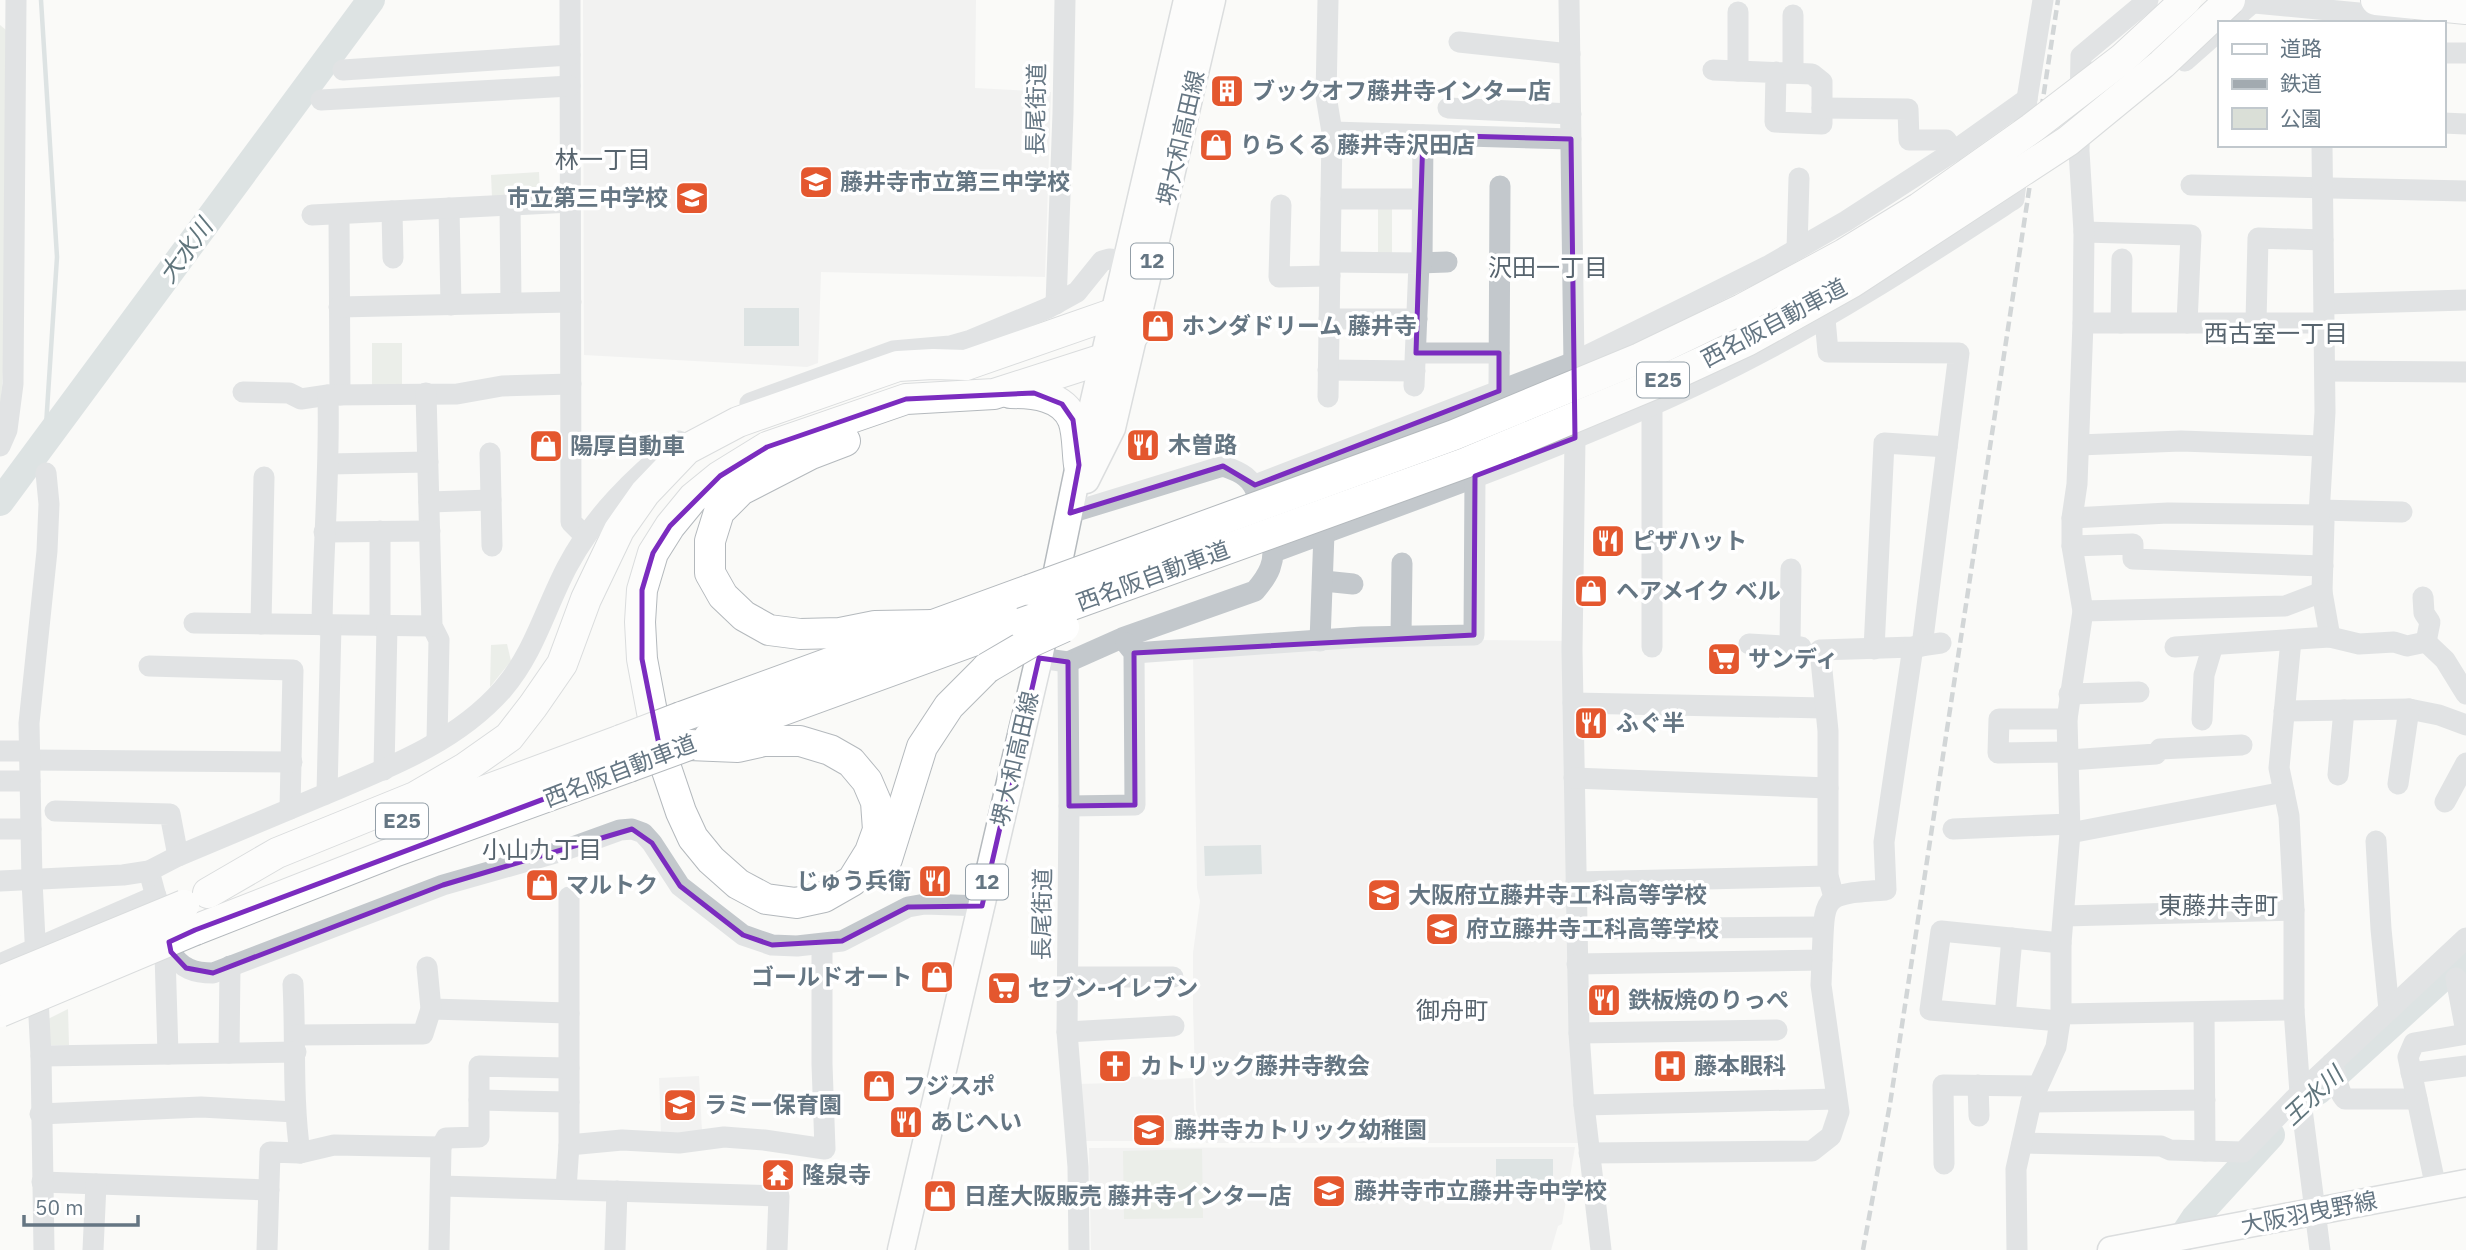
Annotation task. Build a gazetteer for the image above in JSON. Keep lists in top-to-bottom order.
{
  "streets": {
    "highway": ["西名阪自動車道", "E25"],
    "main road": ["堺大和高田線", "12", "大阪羽曳野線"],
    "street": ["長尾街道"]
  },
  "districts": [
    "林一丁目",
    "沢田一丁目",
    "西古室一丁目",
    "小山九丁目",
    "東藤井寺町",
    "御舟町"
  ],
  "water": ["大水川", "王水川"],
  "places": {
    "building": ["ブックオフ藤井寺インター店"],
    "shop": [
      "りらくる 藤井寺沢田店",
      "ホンダドリーム 藤井寺",
      "陽厚自動車",
      "ヘアメイク ベル",
      "マルトク",
      "ゴールドオート",
      "フジスポ",
      "日産大阪販売 藤井寺インター店"
    ],
    "school or university": [
      "藤井寺市立第三中学校",
      "市立第三中学校",
      "大阪府立藤井寺工科高等学校",
      "府立藤井寺工科高等学校",
      "ラミー保育園",
      "藤井寺カトリック幼稚園",
      "藤井寺市立藤井寺中学校"
    ],
    "restaurant": [
      "木曽路",
      "ピザハット",
      "ふぐ半",
      "じゅう兵衛",
      "鉄板焼のりっぺ",
      "あじへい"
    ],
    "supermarket": ["サンディ", "セブン-イレブン"],
    "church": ["カトリック藤井寺教会"],
    "hospital": ["藤本眼科"],
    "temple": ["隆泉寺"]
  },
  "legend": ["道路", "鉄道", "公園"],
  "scale_bar": "50 m"
}
